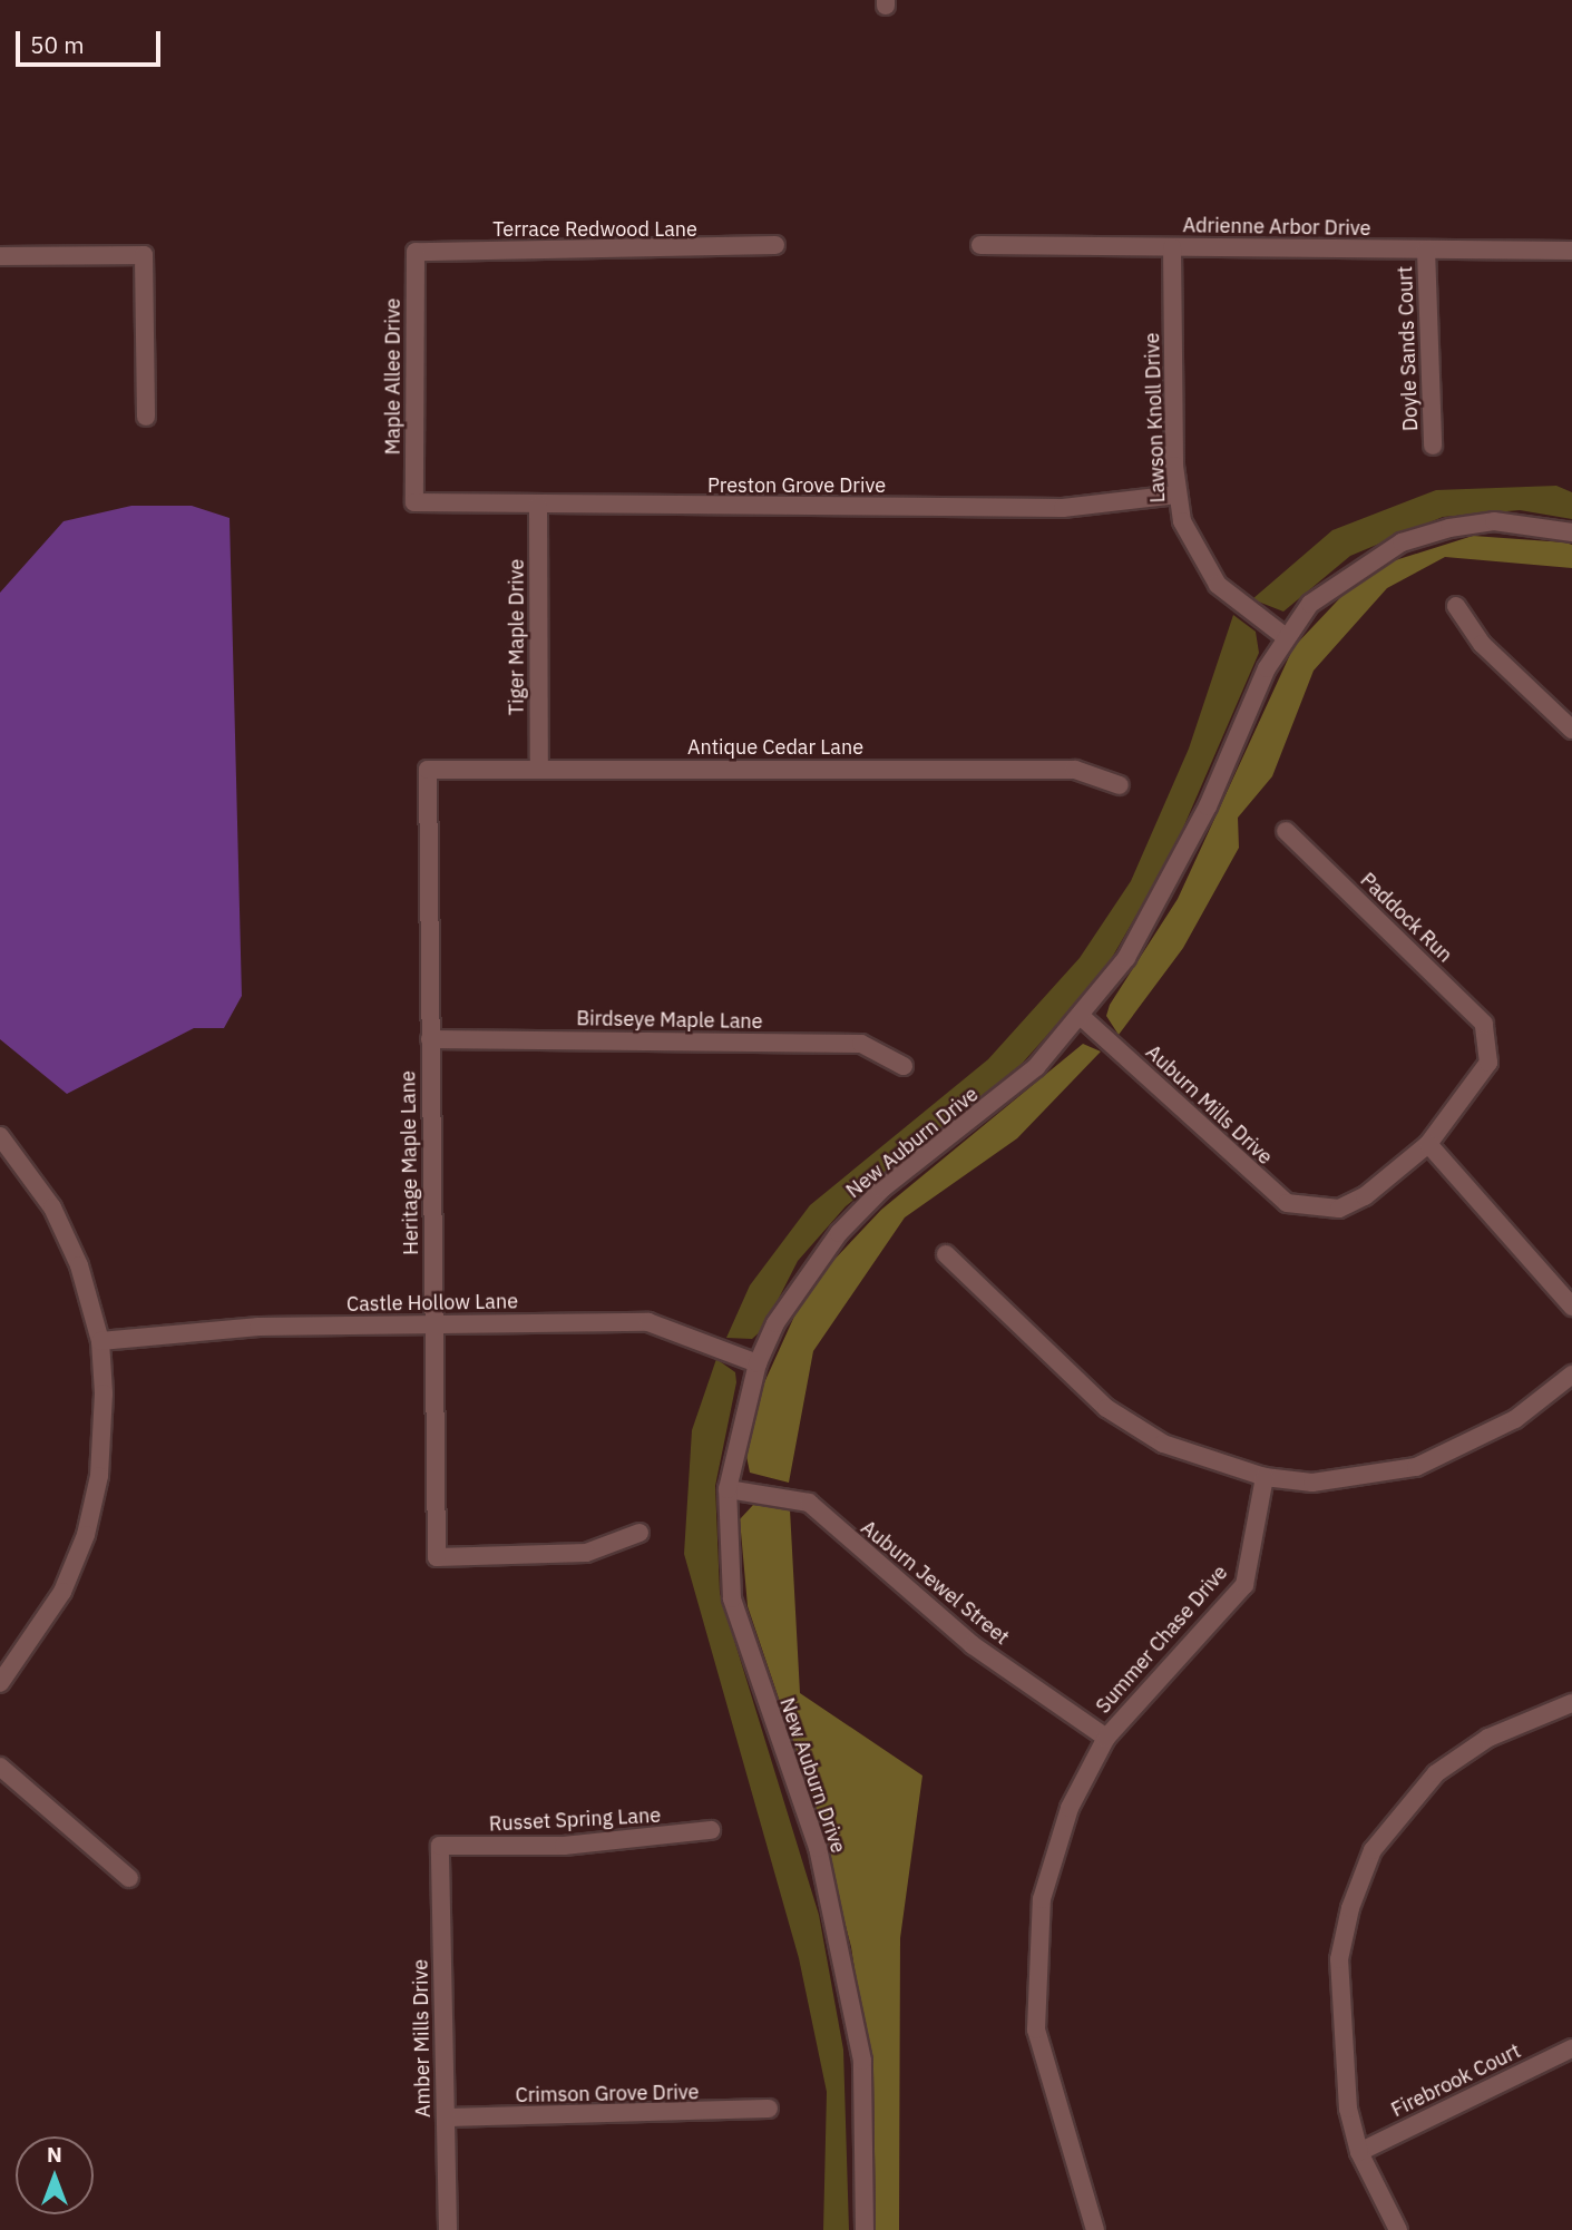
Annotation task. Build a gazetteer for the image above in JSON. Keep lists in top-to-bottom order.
{
  "streets": {
    "street": [
      "Adrienne Arbor Drive",
      "Terrace Redwood Lane",
      "Doyle Sands Court",
      "Maple Allee Drive",
      "Lawson Knoll Drive",
      "Preston Grove Drive",
      "Tiger Maple Drive",
      "Antique Cedar Lane",
      "Paddock Run",
      "Birdseye Maple Lane",
      "Auburn Mills Drive",
      "New Auburn Drive",
      "Heritage Maple Lane",
      "Castle Hollow Lane",
      "Auburn Jewel Street",
      "Summer Chase Drive",
      "Russet Spring Lane",
      "Amber Mills Drive",
      "Firebrook Court",
      "Crimson Grove Drive"
    ]
  },
  "crossings": [
    ["Adrienne Arbor Drive", "Doyle Sands Court"],
    ["Adrienne Arbor Drive", "Lawson Knoll Drive"],
    ["Terrace Redwood Lane", "Maple Allee Drive"],
    ["Maple Allee Drive", "Preston Grove Drive"],
    ["Lawson Knoll Drive", "Preston Grove Drive"],
    ["Lawson Knoll Drive", "New Auburn Drive"],
    ["Preston Grove Drive", "Tiger Maple Drive"],
    ["Tiger Maple Drive", "Antique Cedar Lane"],
    ["Antique Cedar Lane", "Heritage Maple Lane"],
    ["Paddock Run", "Auburn Mills Drive"],
    ["Birdseye Maple Lane", "Heritage Maple Lane"],
    ["Auburn Mills Drive", "New Auburn Drive"],
    ["New Auburn Drive", "Castle Hollow Lane"],
    ["New Auburn Drive", "Auburn Jewel Street"],
    ["Heritage Maple Lane", "Castle Hollow Lane"],
    ["Auburn Jewel Street", "Summer Chase Drive"],
    ["Russet Spring Lane", "Amber Mills Drive"],
    ["Amber Mills Drive", "Crimson Grove Drive"]
  ],
  "scale_bar": "50 m",
  "north": "top"
}
